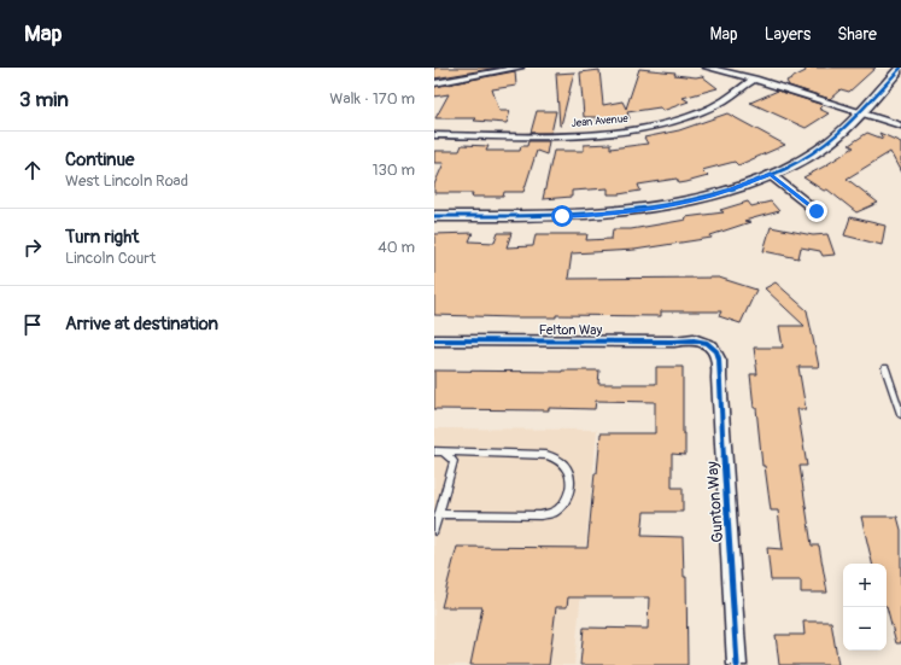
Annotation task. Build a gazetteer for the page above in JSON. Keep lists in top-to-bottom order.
{
  "streets": {
    "street": ["Jean Avenue", "Felton Way", "Gunton Way"]
  },
  "crossings": [
    ["Felton Way", "Gunton Way"]
  ],
  "page": {
    "header": "Map",
    "nav": ["Map", "Layers", "Share"],
    "heading": ["3 min", "Walk · 170 m"],
    "list": [
      ["Continue", "West Lincoln Road", "130 m"],
      ["Turn right", "Lincoln Court", "40 m"],
      "Arrive at destination"
    ],
    "map_buttons": ["+", "−"]
  }
}
